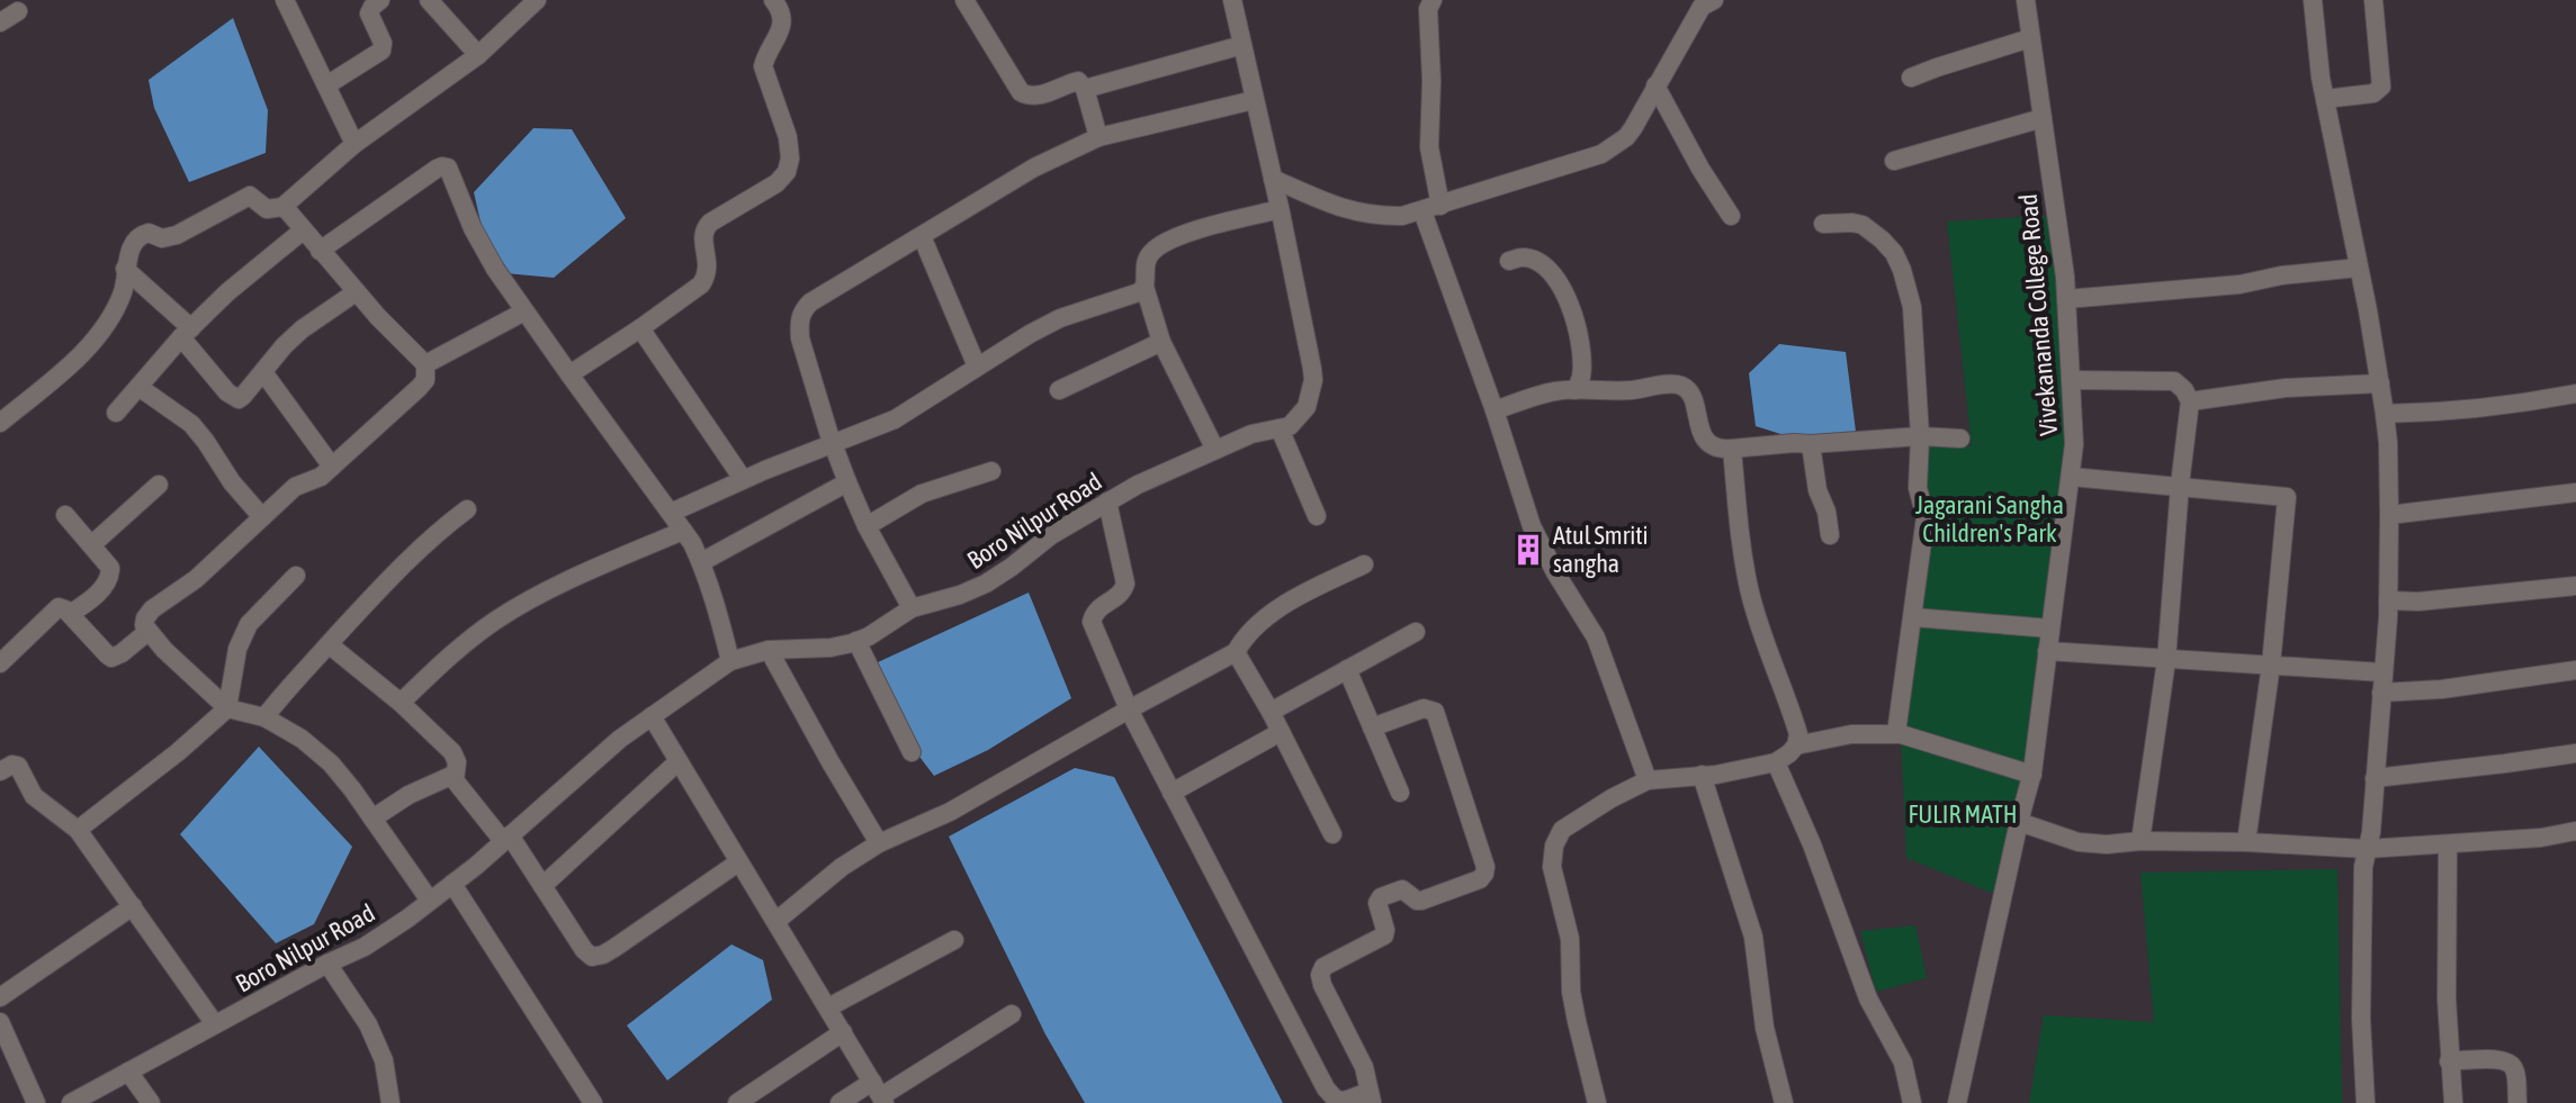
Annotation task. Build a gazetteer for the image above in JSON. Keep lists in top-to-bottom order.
{
  "streets": {
    "street": ["Vivekananda College Road", "Boro Nilpur Road"]
  },
  "parks": ["Jagarani Sangha Children's Park", "FULIR MATH"],
  "places": {
    "building": ["Atul Smriti sangha"]
  }
}
